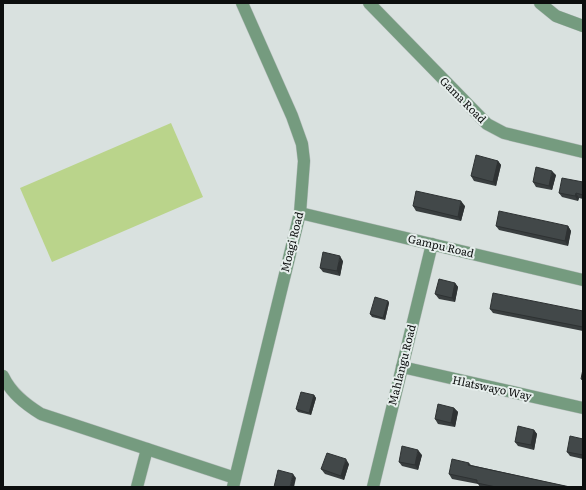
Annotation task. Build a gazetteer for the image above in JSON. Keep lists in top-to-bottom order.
{
  "streets": {
    "street": [
      "Gama Road",
      "Moagi Road",
      "Gampu Road",
      "Mahlangu Road",
      "Hlatswayo Way"
    ]
  },
  "crossings": [
    ["Moagi Road", "Gampu Road"],
    ["Gampu Road", "Mahlangu Road"],
    ["Mahlangu Road", "Hlatswayo Way"]
  ]
}
